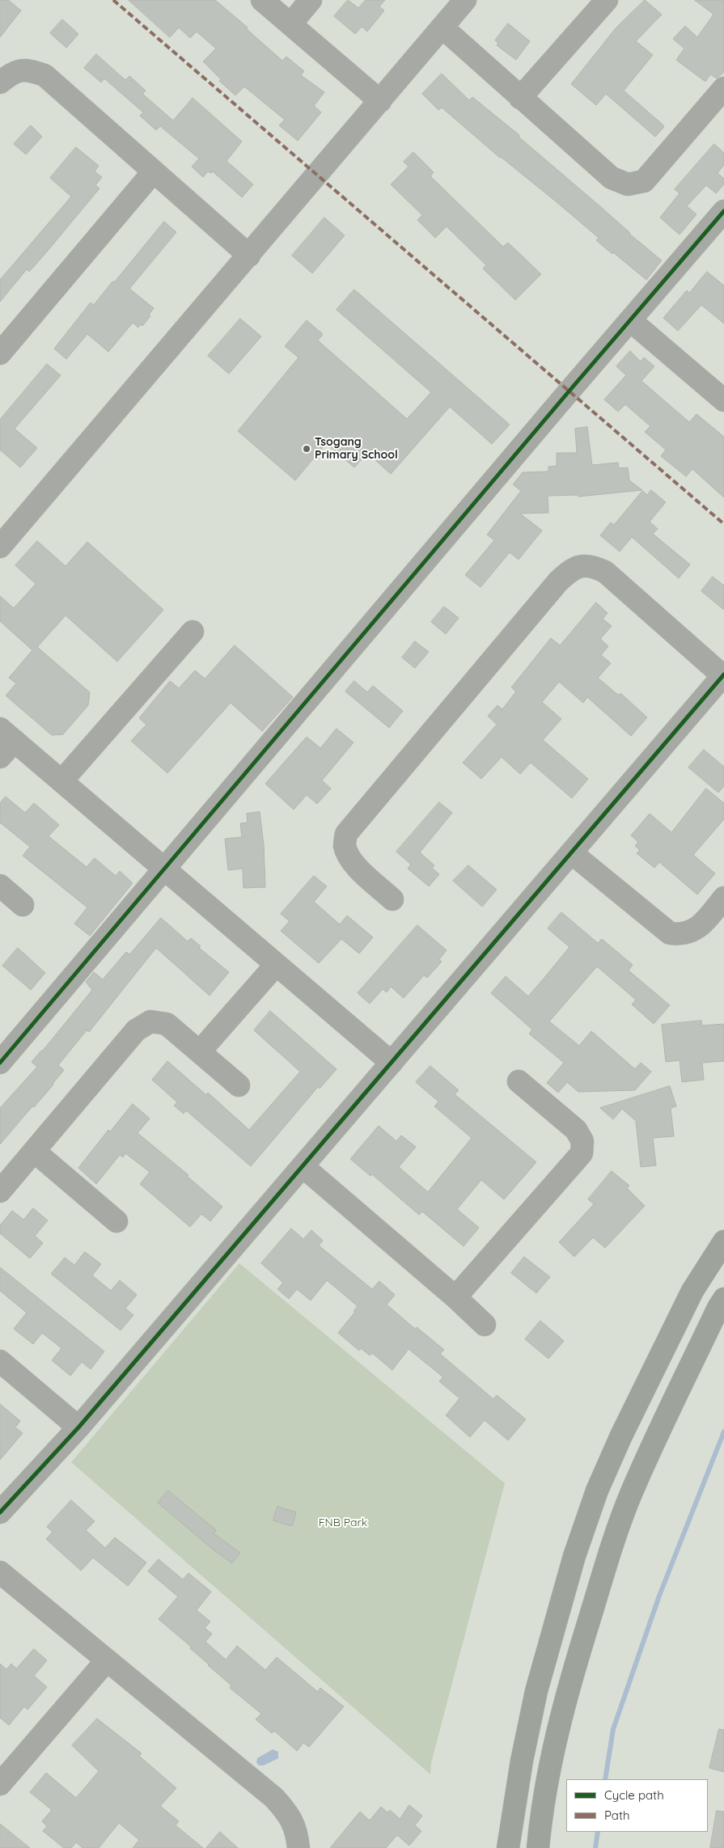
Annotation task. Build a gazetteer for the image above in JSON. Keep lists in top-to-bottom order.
{
  "parks": ["FNB Park"],
  "places": ["Tsogang Primary School"],
  "legend": ["Cycle path", "Path"]
}
